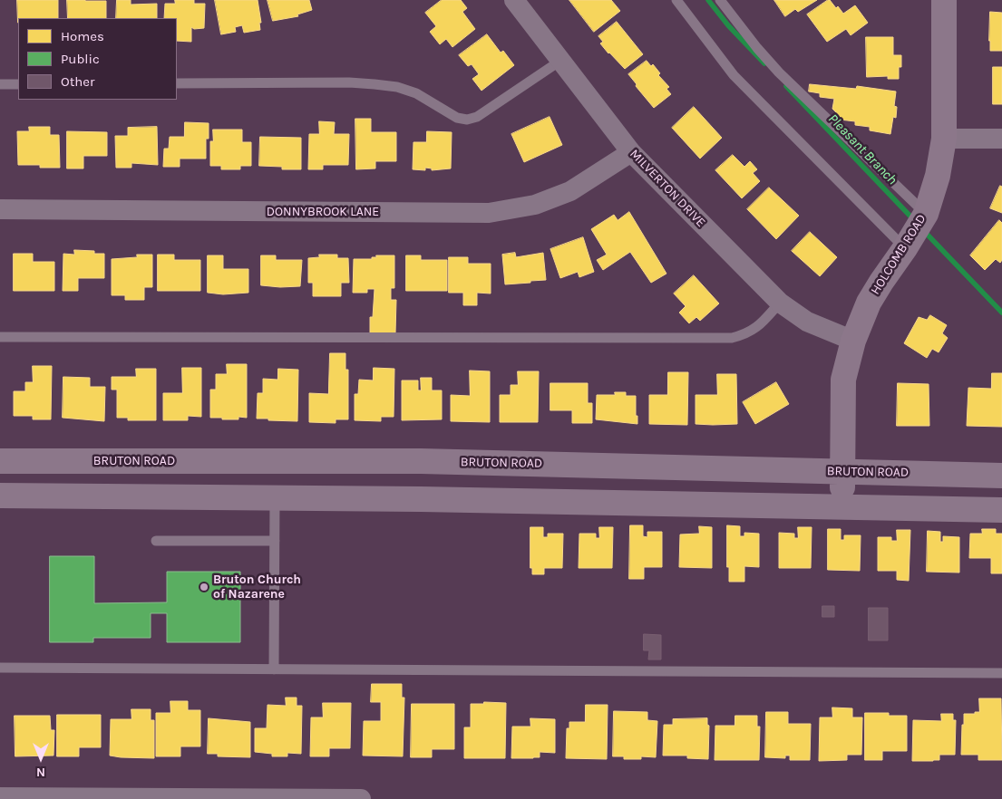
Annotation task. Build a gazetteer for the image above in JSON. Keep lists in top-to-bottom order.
{
  "streets": {
    "main road": ["HOLCOMB ROAD", "BRUTON ROAD"],
    "street": ["MILVERTON DRIVE", "DONNYBROOK LANE"]
  },
  "crossings": [
    ["MILVERTON DRIVE", "DONNYBROOK LANE"],
    ["MILVERTON DRIVE", "HOLCOMB ROAD"],
    ["HOLCOMB ROAD", "BRUTON ROAD"]
  ],
  "water": ["Pleasant Branch"],
  "places": ["Bruton Church of Nazarene"],
  "legend": ["Homes", "Public", "Other"],
  "north": "bottom"
}
